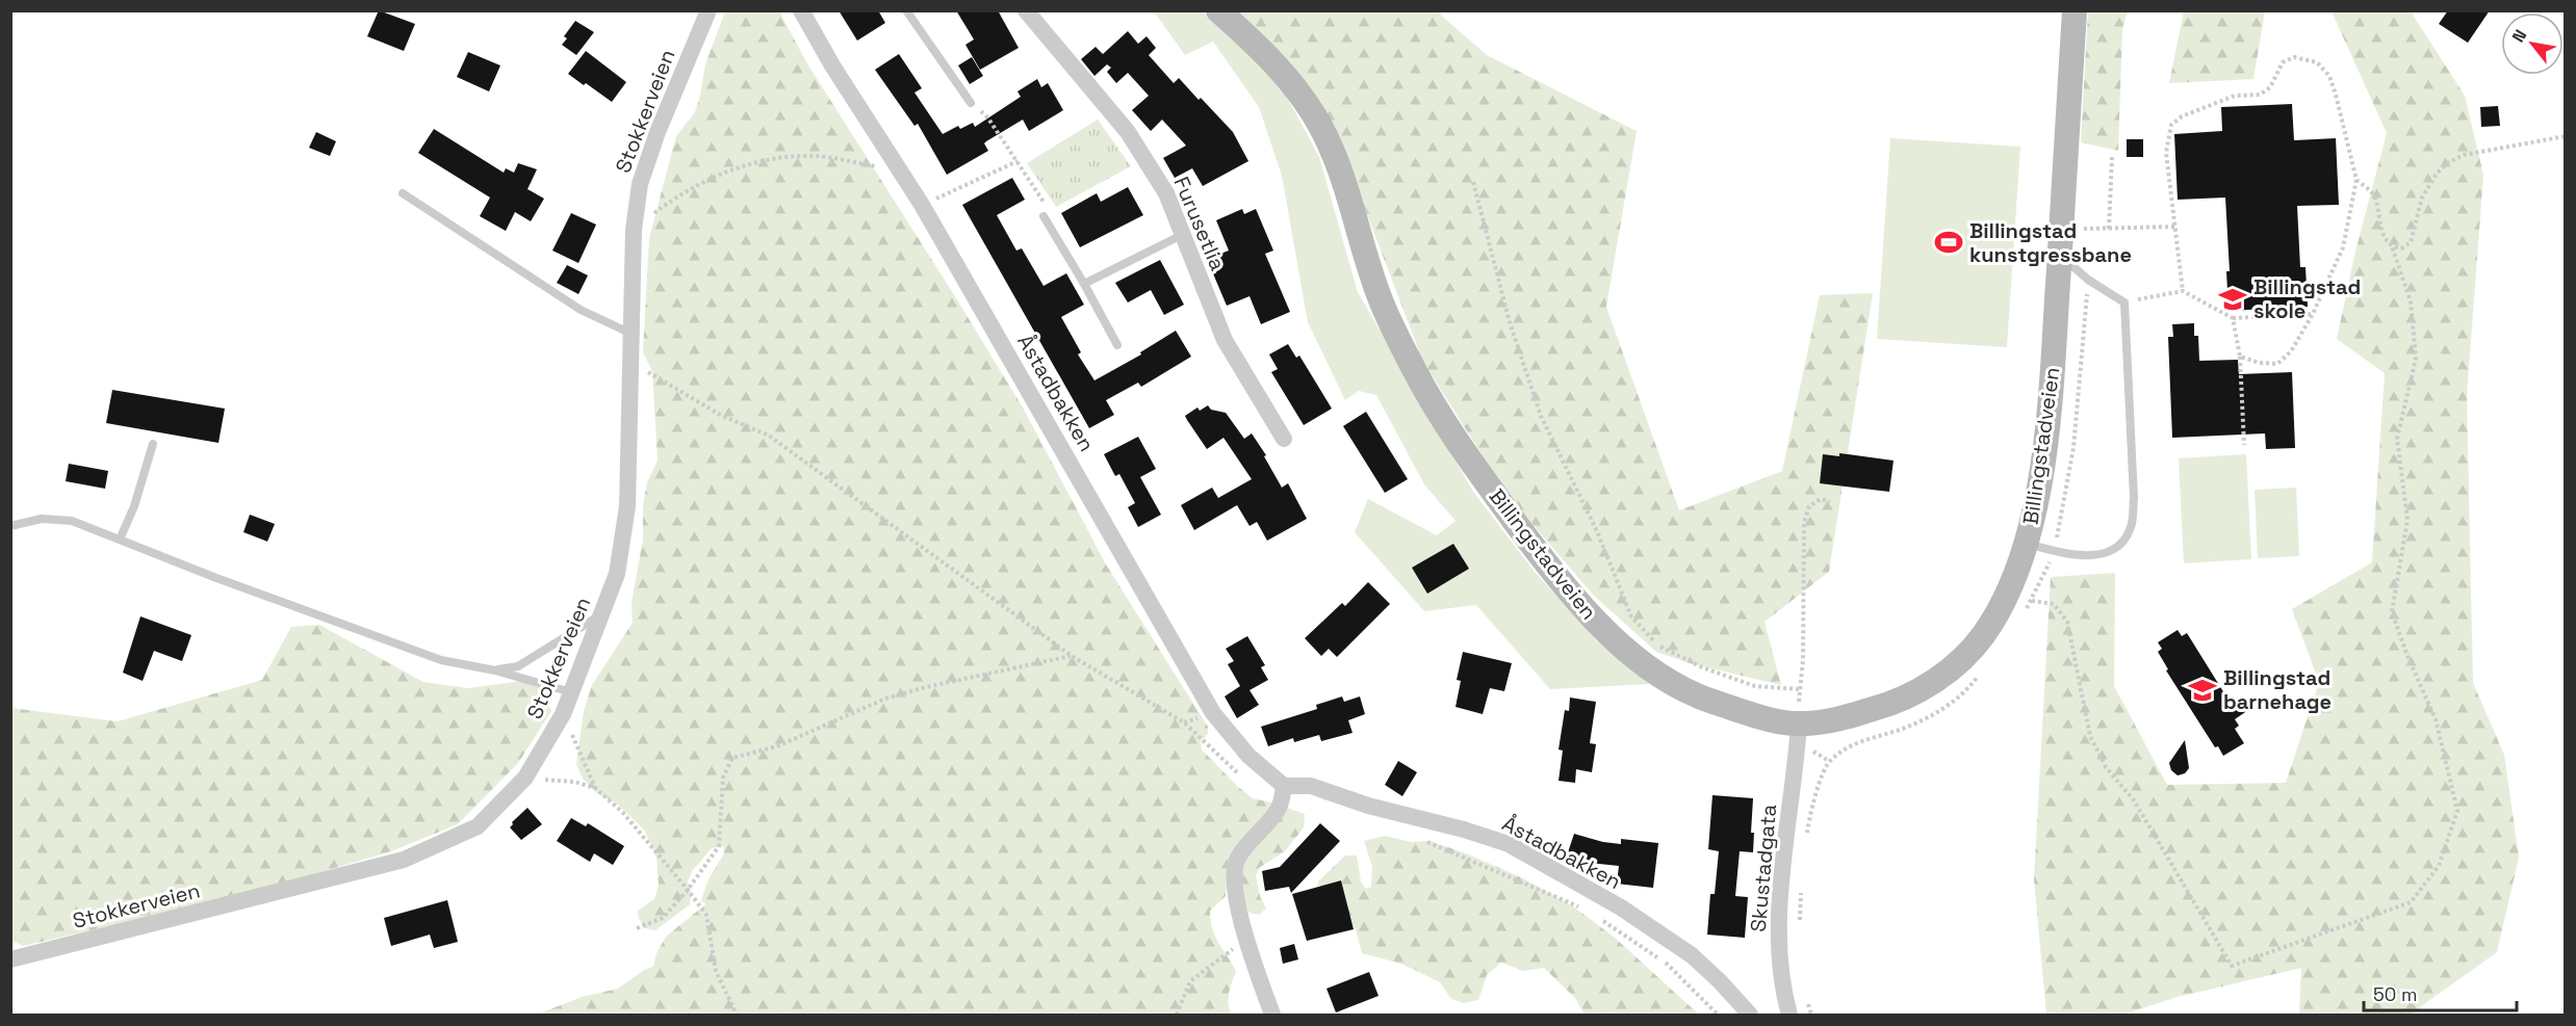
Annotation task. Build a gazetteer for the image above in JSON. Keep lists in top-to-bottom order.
{
  "streets": {
    "main road": ["Billingstadveien"],
    "street": [
      "Stokkerveien",
      "Furusetlia",
      "Åstadbakken",
      "Skustadgata"
    ]
  },
  "crossings": [
    ["Billingstadveien", "Skustadgata"]
  ],
  "places": {
    "sports": ["Billingstad kunstgressbane"],
    "school or university": ["Billingstad skole", "Billingstad barnehage"]
  },
  "scale_bar": "50 m",
  "north": "top left"
}
